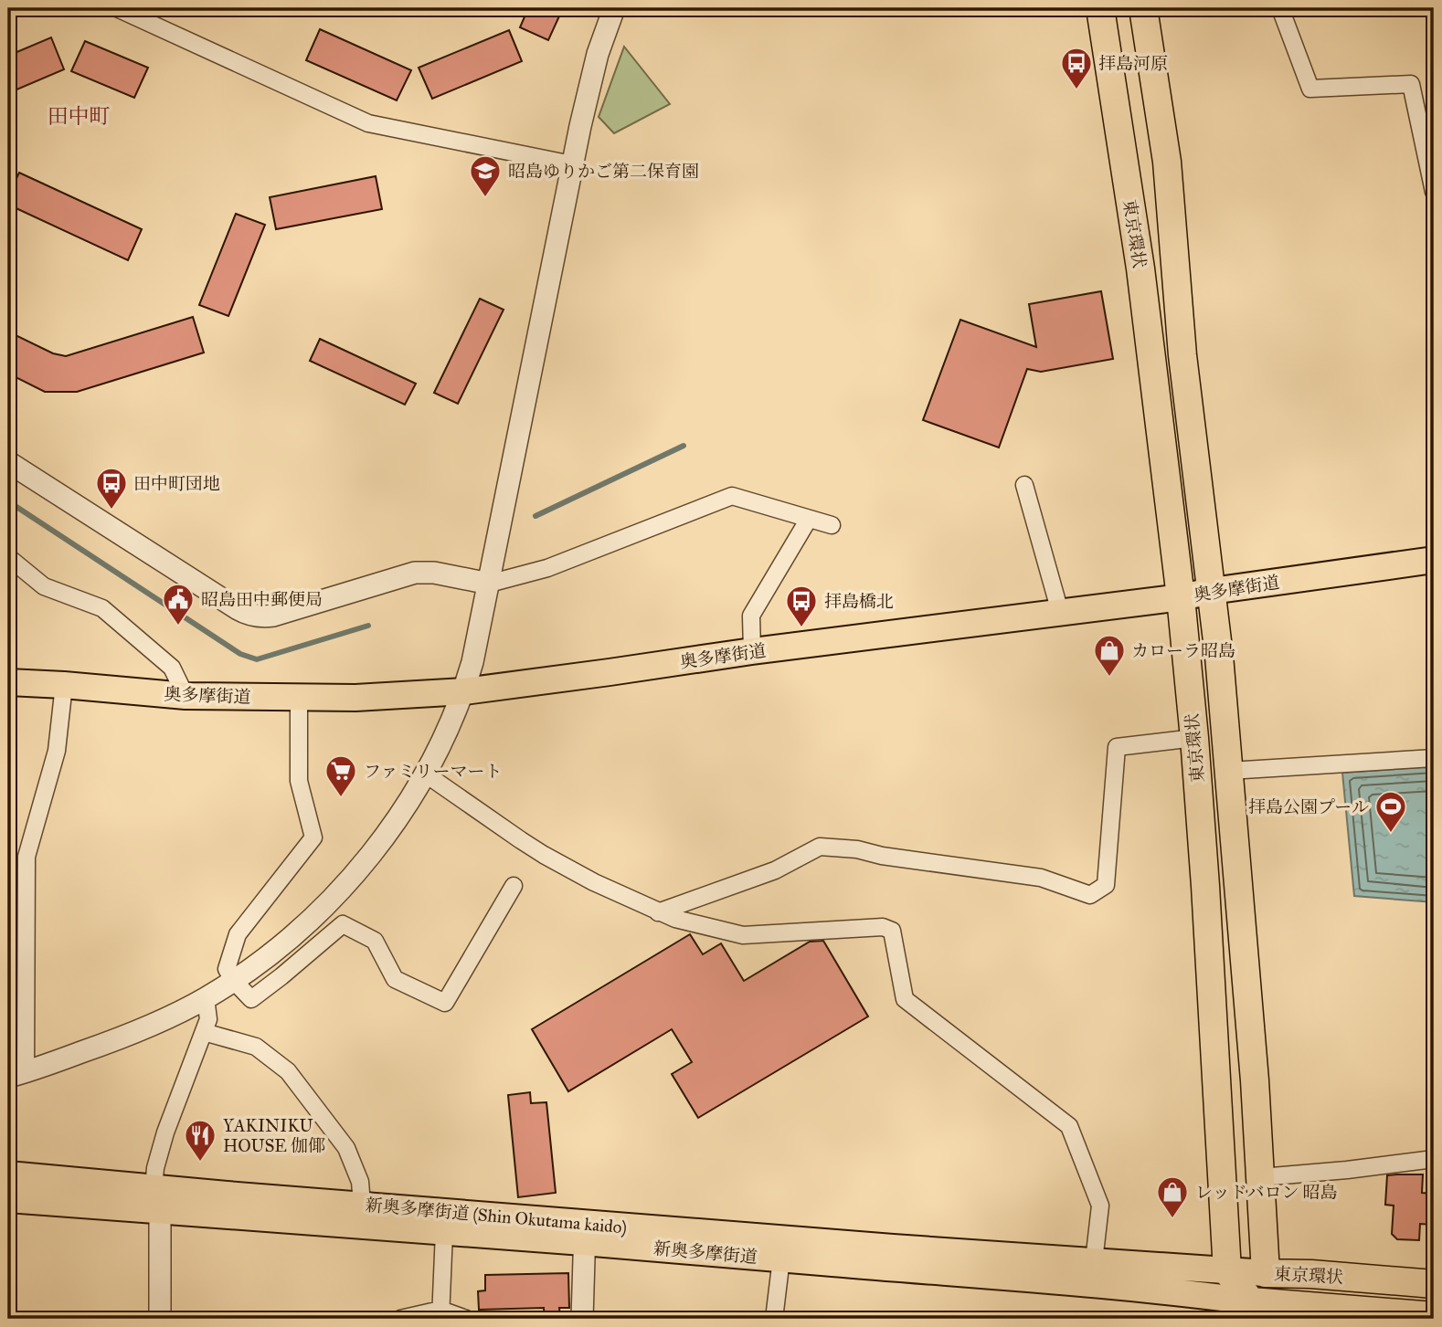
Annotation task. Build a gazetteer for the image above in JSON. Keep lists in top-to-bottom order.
{
  "streets": {
    "highway": ["東京環状"],
    "main road": ["奥多摩街道", "新奥多摩街道 (Shin Okutama kaido)", "新奥多摩街道"]
  },
  "crossings": [
    ["東京環状", "奥多摩街道"],
    ["東京環状", "新奥多摩街道"],
    ["新奥多摩街道 (Shin Okutama kaido)", "新奥多摩街道"]
  ],
  "districts": ["田中町"],
  "places": {
    "bus stop": ["拝島河原", "田中町団地", "拝島橋北"],
    "school or university": ["昭島ゆりかご第二保育園"],
    "public building": ["昭島田中郵便局"],
    "shop": ["カローラ昭島", "レッドバロン 昭島"],
    "supermarket": ["ファミリーマート"],
    "sports": ["拝島公園プール"],
    "restaurant": ["YAKINIKU HOUSE 伽倻"]
  }
}
